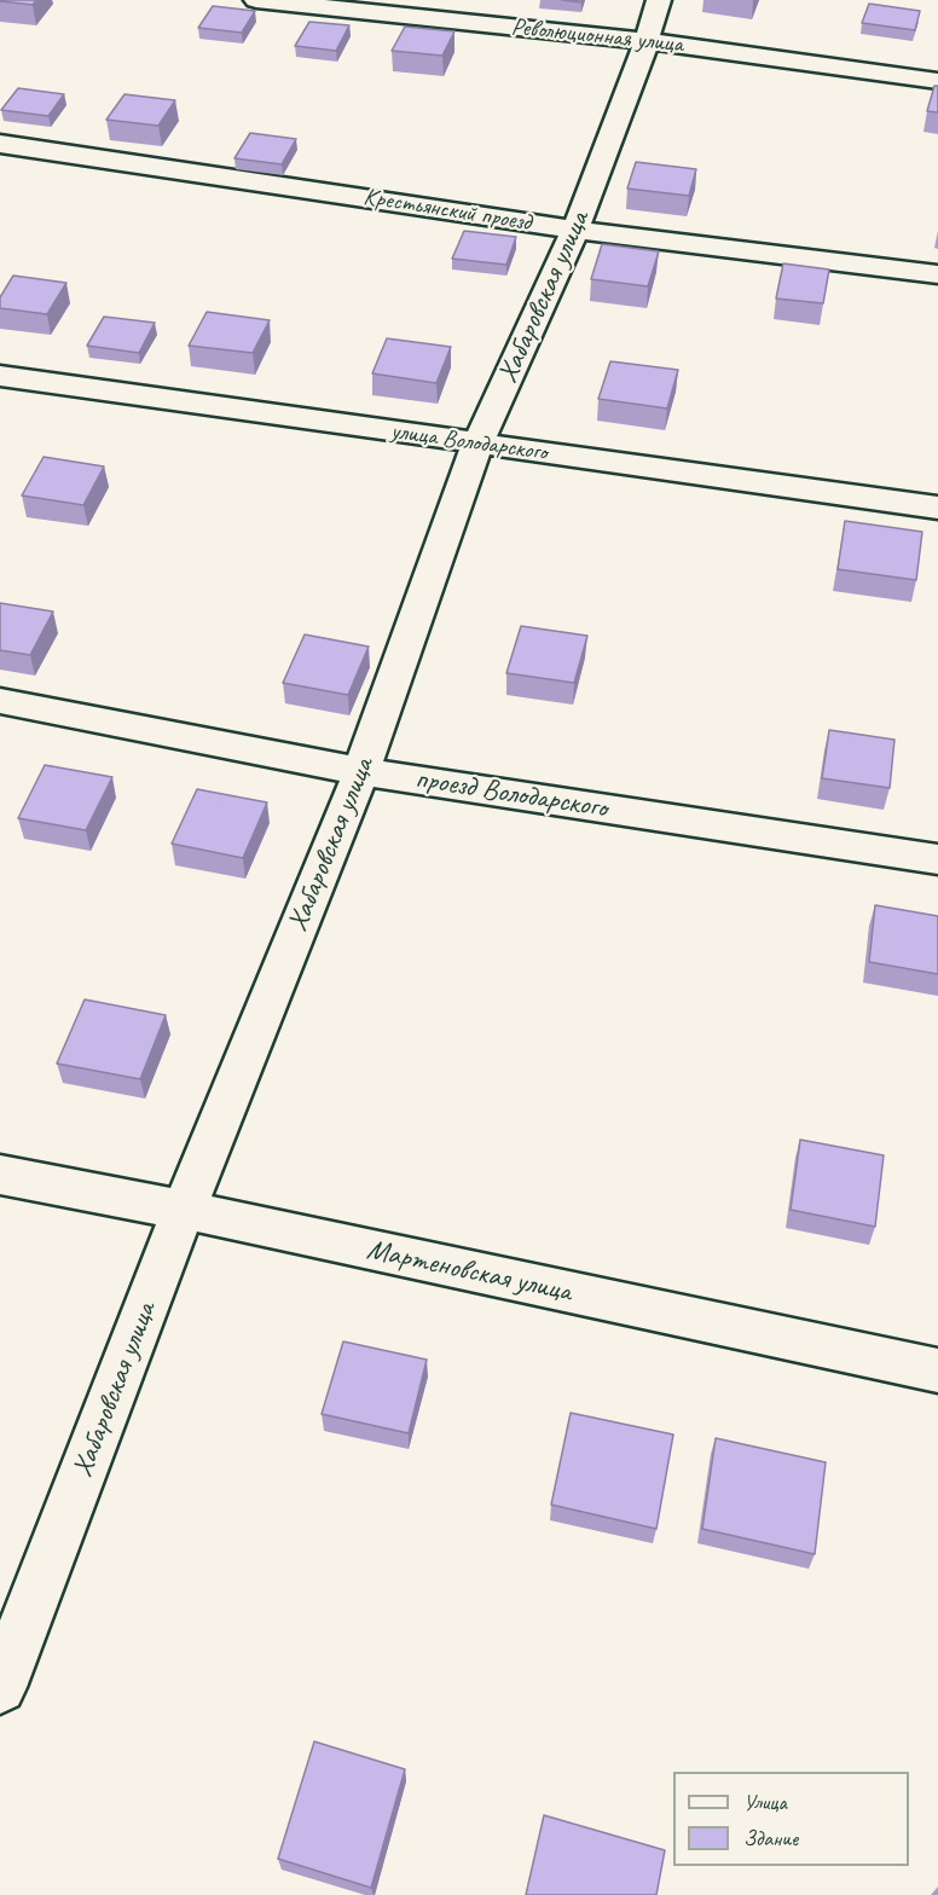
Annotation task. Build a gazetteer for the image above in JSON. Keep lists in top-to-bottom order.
{
  "streets": {
    "street": [
      "Революционная улица",
      "Крестьянский проезд",
      "Хабаровская улица",
      "улица Володарского",
      "проезд Володарского",
      "Мартеновская улица"
    ]
  },
  "crossings": [
    ["Революционная улица", "Хабаровская улица"],
    ["Крестьянский проезд", "Хабаровская улица"],
    ["Хабаровская улица", "улица Володарского"],
    ["Хабаровская улица", "проезд Володарского"],
    ["Хабаровская улица", "Мартеновская улица"]
  ],
  "legend": ["Улица", "Здание"]
}
